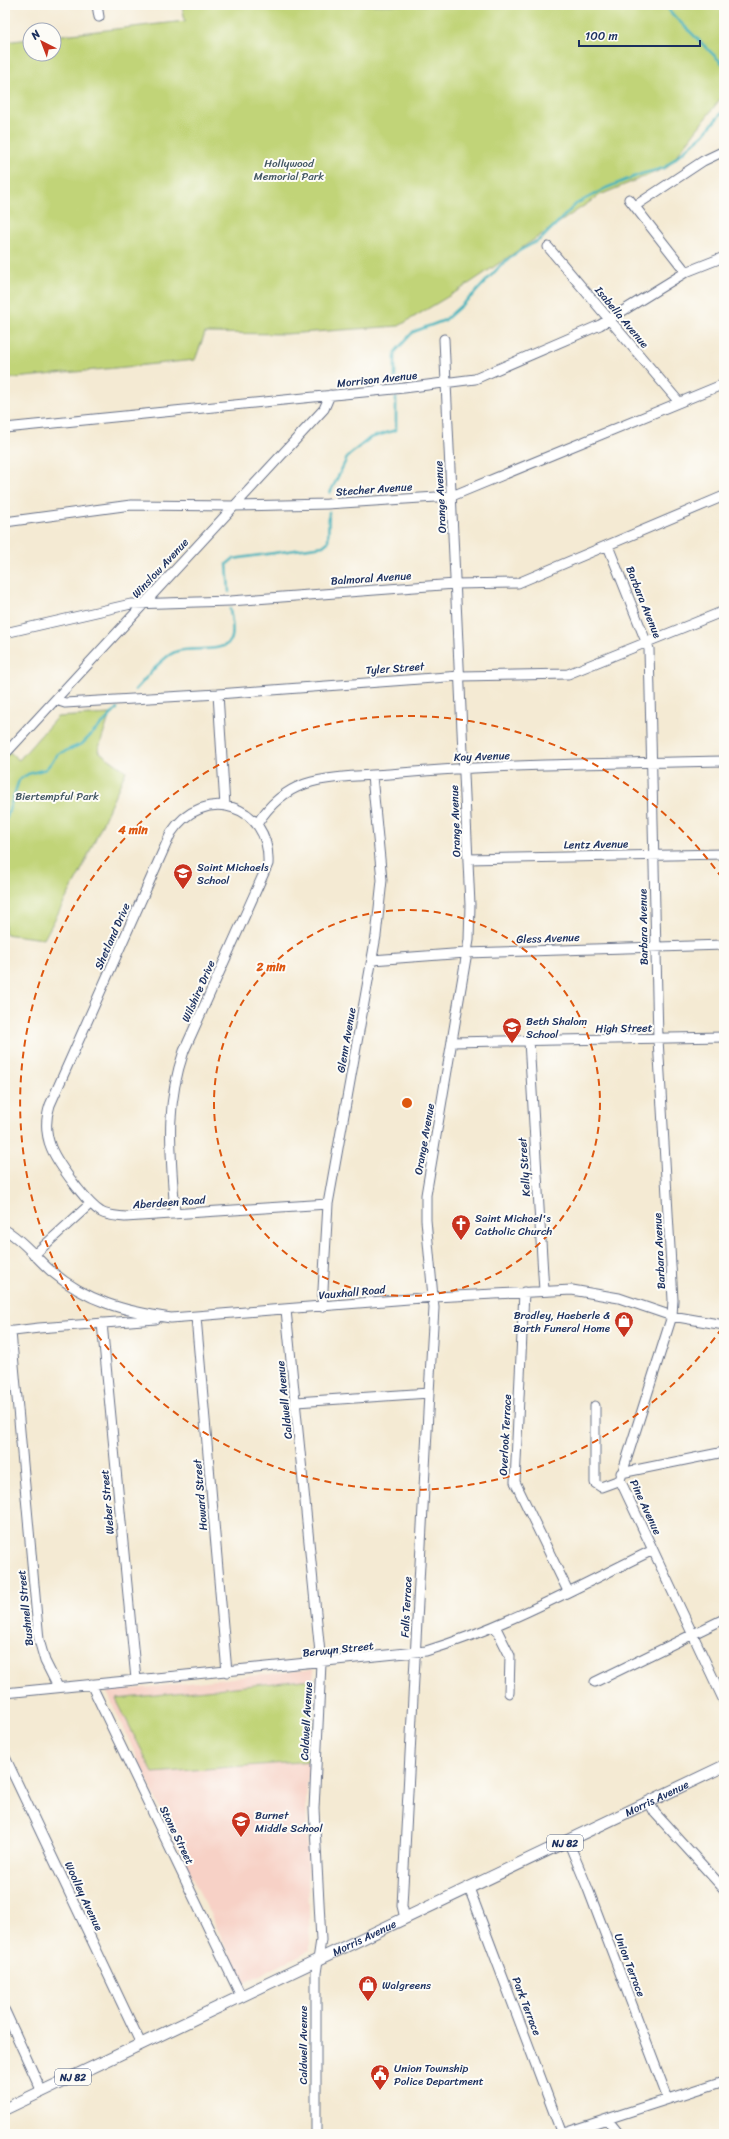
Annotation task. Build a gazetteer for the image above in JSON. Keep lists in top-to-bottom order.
{
  "streets": {
    "main road": ["Morris Avenue", "NJ 82"],
    "street": [
      "Isabella Avenue",
      "Morrison Avenue",
      "Stecher Avenue",
      "Orange Avenue",
      "Winslow Avenue",
      "Balmoral Avenue",
      "Barbara Avenue",
      "Tyler Street",
      "Kay Avenue",
      "Lentz Avenue",
      "Shetland Drive",
      "Gless Avenue",
      "Wilshire Drive",
      "High Street",
      "Glenn Avenue",
      "Kelly Street",
      "Aberdeen Road",
      "Vauxhall Road",
      "Caldwell Avenue",
      "Overlook Terrace",
      "Howard Street",
      "Weber Street",
      "Pine Avenue",
      "Falls Terrace",
      "Bushnell Street",
      "Berwyn Street",
      "Stone Street",
      "Woolley Avenue",
      "Union Terrace",
      "Park Terrace"
    ]
  },
  "crossings": [
    ["Isabella Avenue", "Morrison Avenue"],
    ["Isabella Avenue", "Stecher Avenue"],
    ["Morrison Avenue", "Orange Avenue"],
    ["Morrison Avenue", "Winslow Avenue"],
    ["Stecher Avenue", "Orange Avenue"],
    ["Stecher Avenue", "Winslow Avenue"],
    ["Orange Avenue", "Balmoral Avenue"],
    ["Orange Avenue", "Tyler Street"],
    ["Orange Avenue", "Kay Avenue"],
    ["Orange Avenue", "Lentz Avenue"],
    ["Orange Avenue", "Gless Avenue"],
    ["Orange Avenue", "High Street"],
    ["Orange Avenue", "Vauxhall Road"],
    ["Orange Avenue", "Falls Terrace"],
    ["Winslow Avenue", "Balmoral Avenue"],
    ["Winslow Avenue", "Tyler Street"],
    ["Balmoral Avenue", "Barbara Avenue"],
    ["Barbara Avenue", "Tyler Street"],
    ["Barbara Avenue", "Kay Avenue"],
    ["Barbara Avenue", "Lentz Avenue"],
    ["Barbara Avenue", "Gless Avenue"],
    ["Barbara Avenue", "High Street"],
    ["Barbara Avenue", "Vauxhall Road"],
    ["Barbara Avenue", "Pine Avenue"],
    ["Kay Avenue", "Wilshire Drive"],
    ["Kay Avenue", "Glenn Avenue"],
    ["Shetland Drive", "Wilshire Drive"],
    ["Shetland Drive", "Aberdeen Road"],
    ["Gless Avenue", "Glenn Avenue"],
    ["Wilshire Drive", "Aberdeen Road"],
    ["High Street", "Kelly Street"],
    ["Glenn Avenue", "Aberdeen Road"],
    ["Glenn Avenue", "Vauxhall Road"],
    ["Kelly Street", "Vauxhall Road"],
    ["Vauxhall Road", "Caldwell Avenue"],
    ["Vauxhall Road", "Overlook Terrace"],
    ["Vauxhall Road", "Howard Street"],
    ["Vauxhall Road", "Pine Avenue"],
    ["Vauxhall Road", "Falls Terrace"],
    ["Caldwell Avenue", "Berwyn Street"],
    ["Caldwell Avenue", "Morris Avenue"],
    ["Overlook Terrace", "Berwyn Street"],
    ["Howard Street", "Berwyn Street"],
    ["Weber Street", "Berwyn Street"],
    ["Pine Avenue", "Berwyn Street"],
    ["Falls Terrace", "Berwyn Street"],
    ["Falls Terrace", "Morris Avenue"],
    ["Bushnell Street", "Berwyn Street"],
    ["Berwyn Street", "Stone Street"],
    ["Morris Avenue", "Stone Street"],
    ["Morris Avenue", "Woolley Avenue"],
    ["Morris Avenue", "Union Terrace"],
    ["Morris Avenue", "Park Terrace"]
  ],
  "parks": ["Hollywood Memorial Park", "Biertempful Park"],
  "places": {
    "school or university": ["Saint Michaels School", "Beth Shalom School", "Burnet Middle School"],
    "church": ["Saint Michael's Catholic Church"],
    "shop": ["Bradley, Haeberle & Barth Funeral Home", "Walgreens"],
    "public building": ["Union Township Police Department"]
  },
  "scale_bar": "100 m",
  "north": "top left",
  "rings": ["4 min", "2 min"]
}
